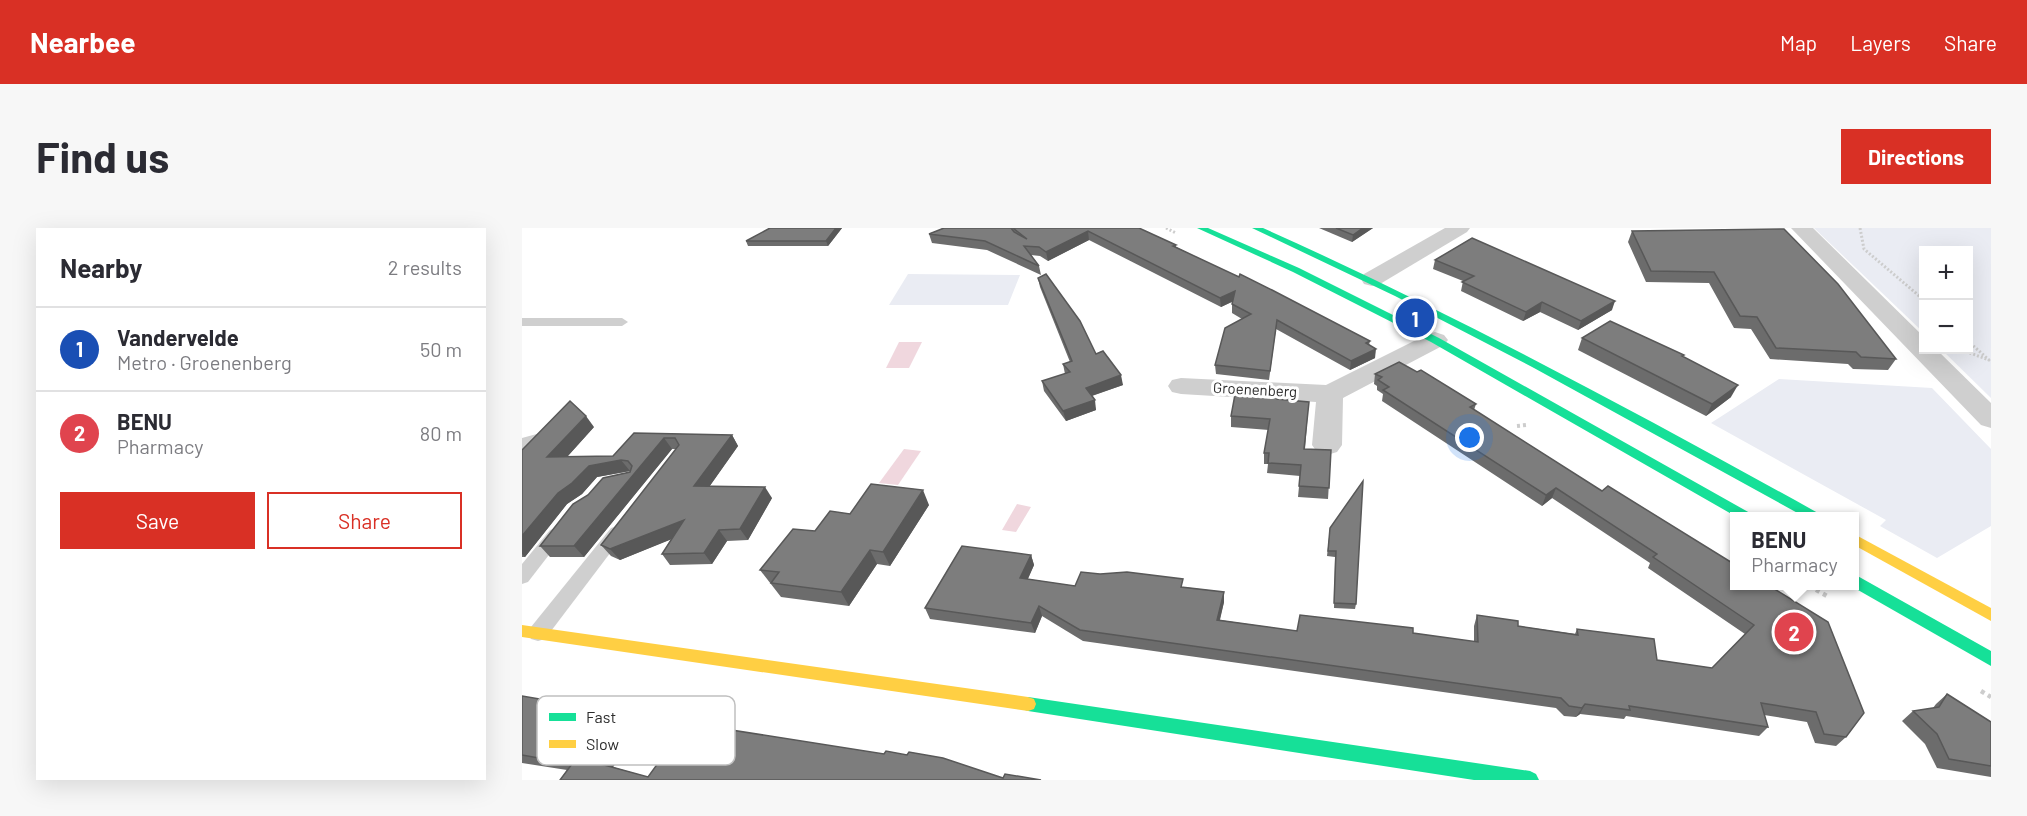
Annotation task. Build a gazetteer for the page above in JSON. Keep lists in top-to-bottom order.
{
  "streets": {
    "street": ["Groenenberg"]
  },
  "legend": ["Fast", "Slow"],
  "page": {
    "header": "Nearbee",
    "nav": ["Map", "Layers", "Share"],
    "buttons": [
      "Directions",
      ["Save", "Share"]
    ],
    "title": "Find us",
    "heading": ["Nearby", "2 results"],
    "map_buttons": ["+", "−"],
    "pins": ["1", "2"],
    "list": [
      {
        "mark": "1",
        "name": "Vandervelde",
        "note": "Metro · Groenenberg",
        "value": "50 m"
      },
      {
        "mark": "2",
        "name": "BENU",
        "note": "Pharmacy",
        "value": "80 m"
      }
    ],
    "popup": ["BENU", "Pharmacy"]
  }
}
